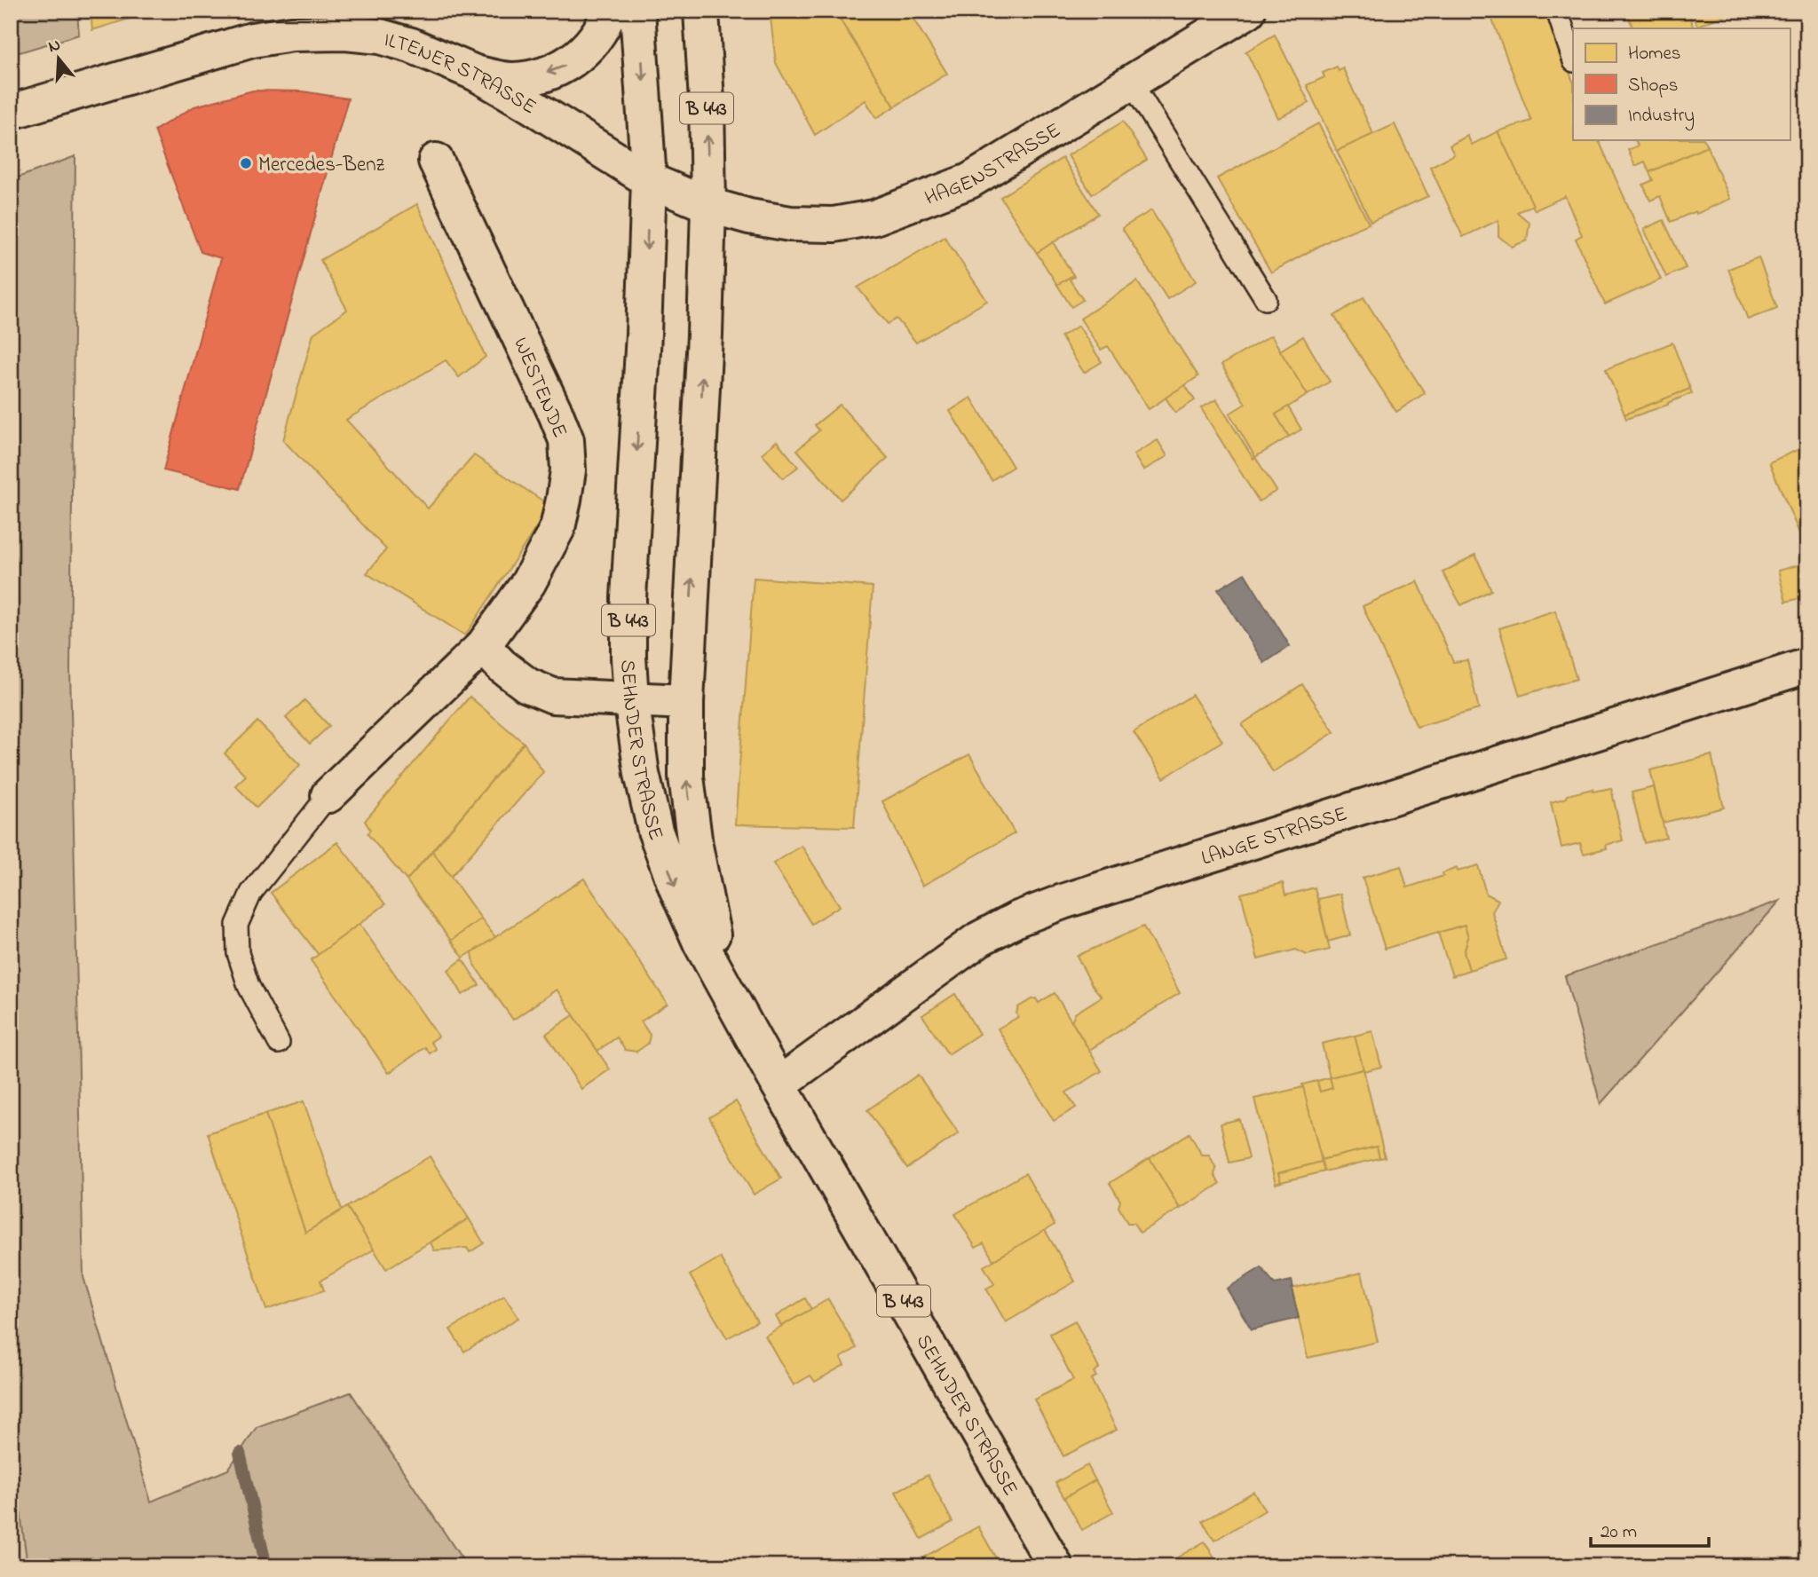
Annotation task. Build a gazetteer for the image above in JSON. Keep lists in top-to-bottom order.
{
  "streets": {
    "street": [
      "ILTENER STRASSE",
      "B 443",
      "HAGENSTRASSE",
      "WESTENDE",
      "SEHNDER STRASSE",
      "LANGE STRASSE"
    ]
  },
  "crossings": [
    ["ILTENER STRASSE", "B 443"],
    ["ILTENER STRASSE", "HAGENSTRASSE"],
    ["ILTENER STRASSE", "SEHNDER STRASSE"],
    ["B 443", "HAGENSTRASSE"],
    ["B 443", "SEHNDER STRASSE"],
    ["HAGENSTRASSE", "SEHNDER STRASSE"],
    ["SEHNDER STRASSE", "LANGE STRASSE"]
  ],
  "places": ["Mercedes-Benz"],
  "legend": ["Homes", "Shops", "Industry"],
  "scale_bar": "20 m",
  "north": "top"
}
